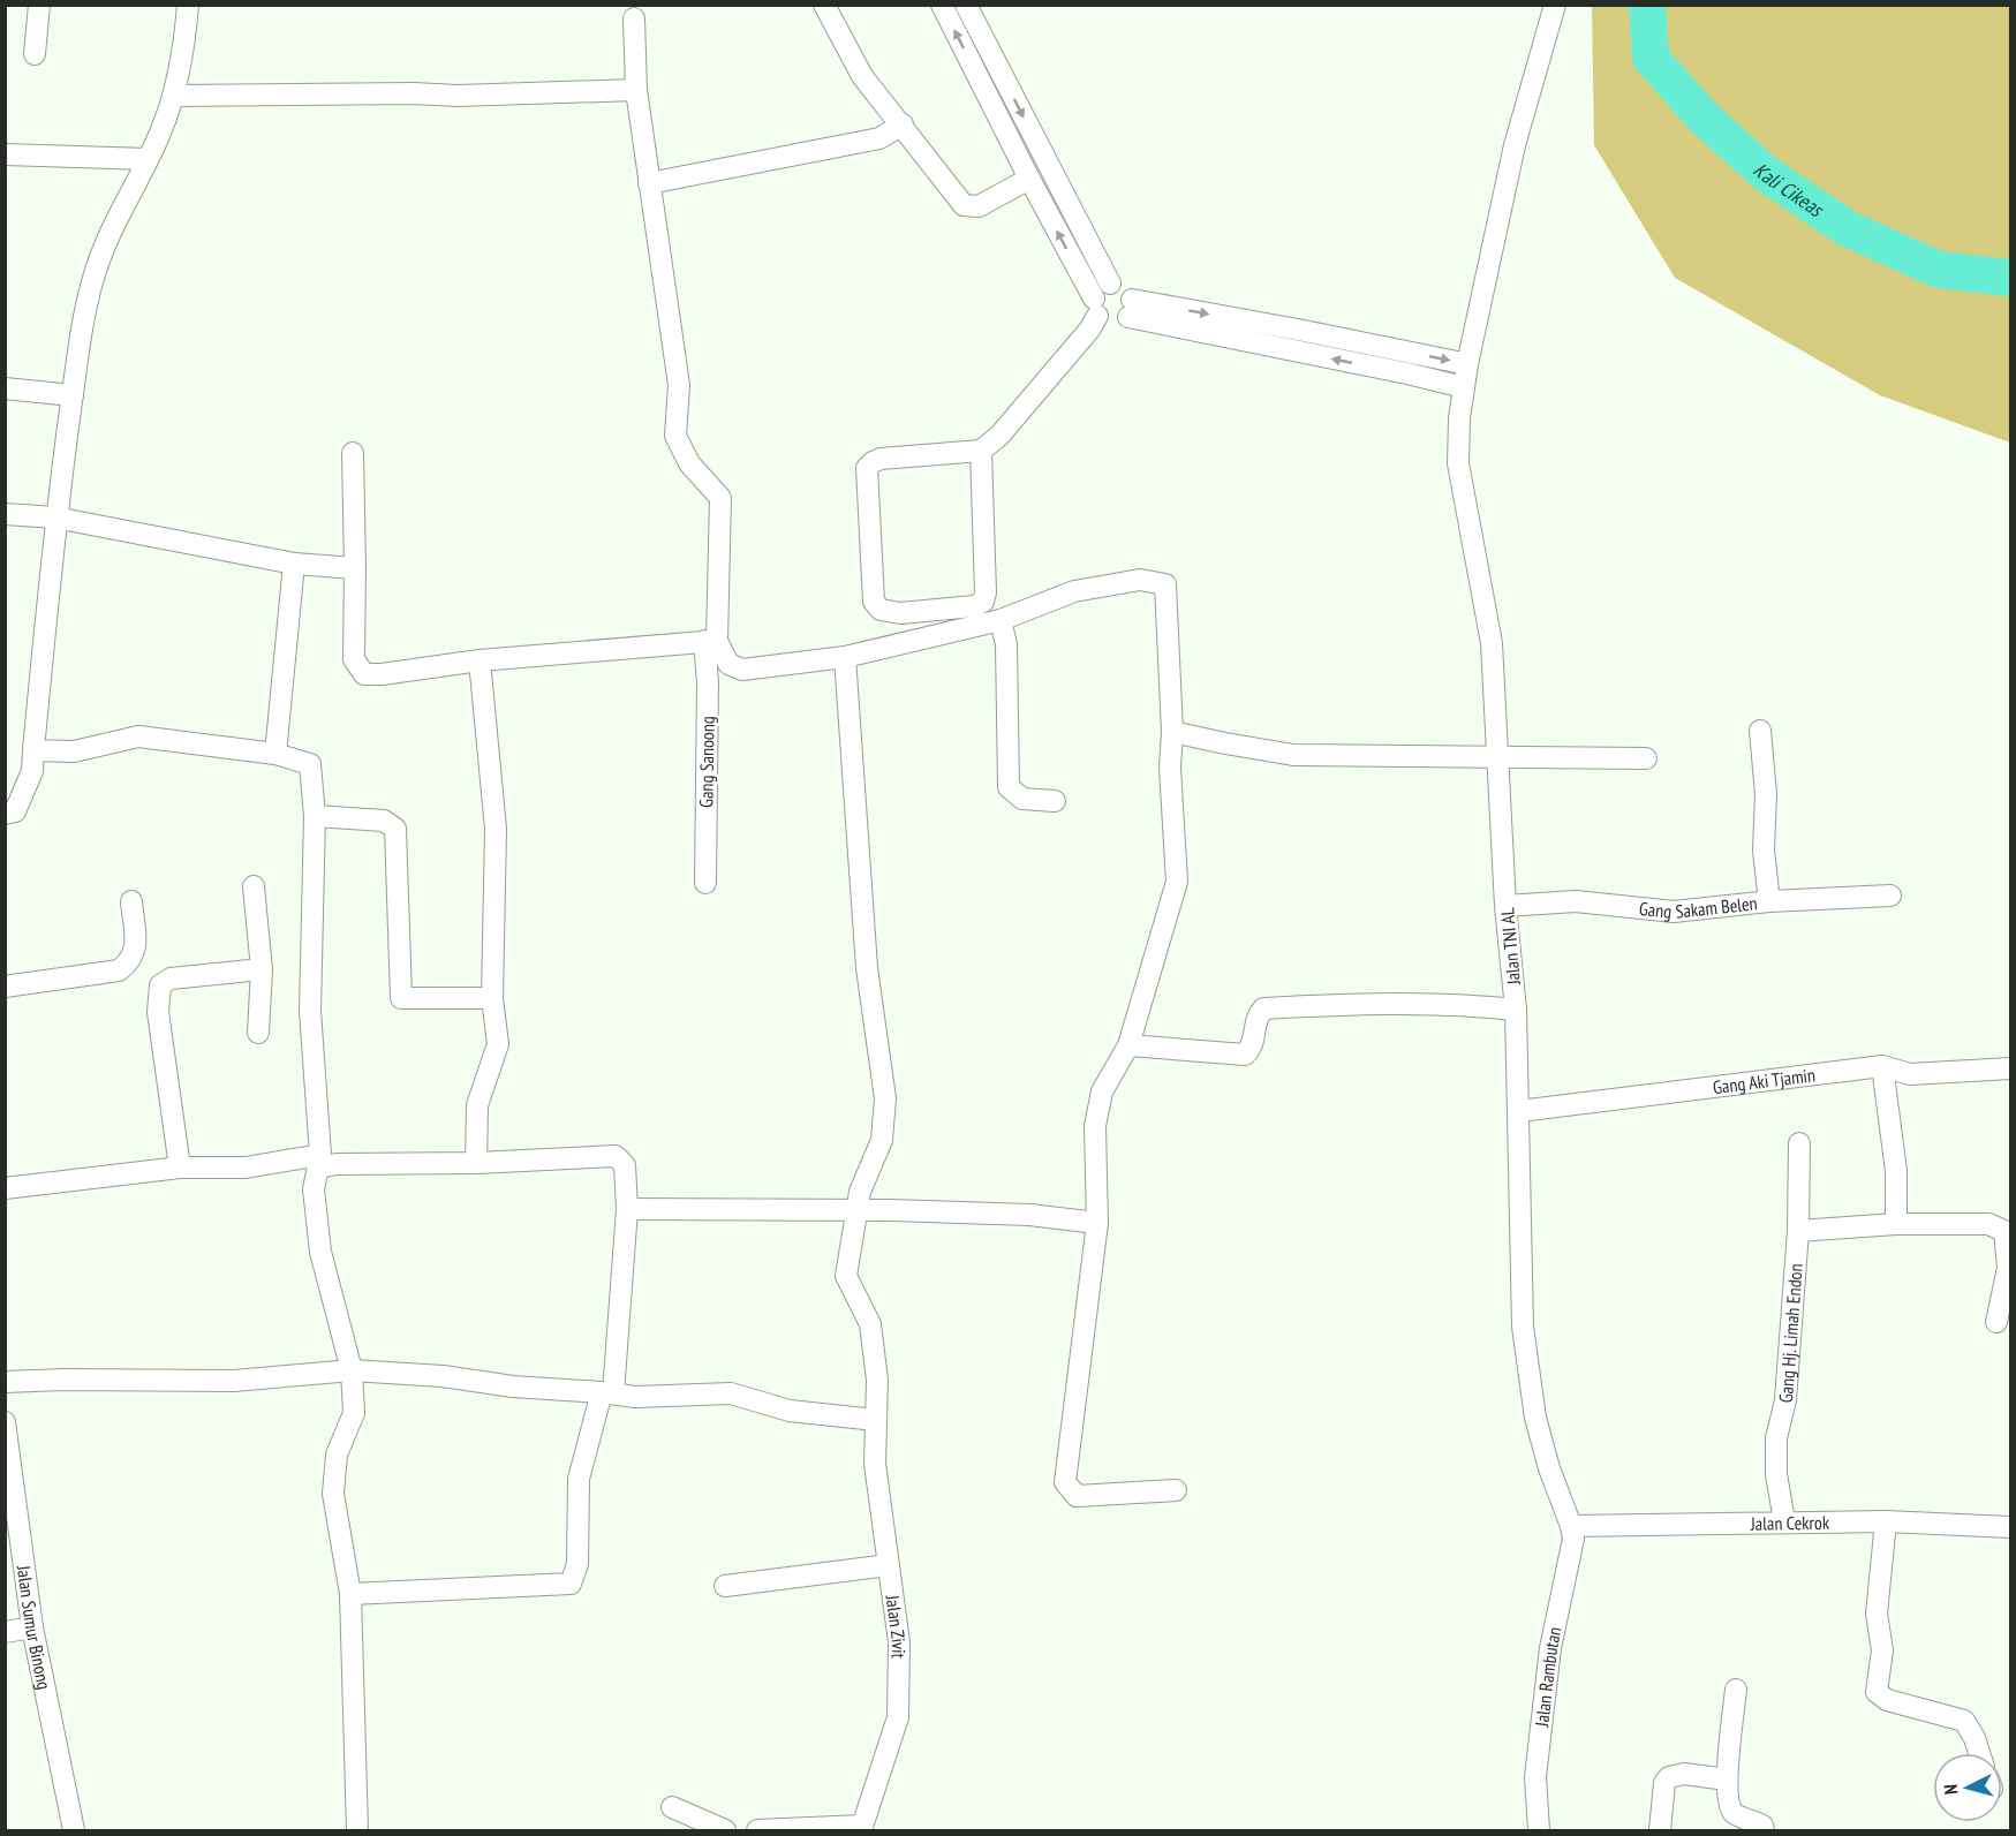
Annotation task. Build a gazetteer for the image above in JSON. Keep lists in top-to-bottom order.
{
  "streets": {
    "street": [
      "Gang Sanoong",
      "Gang Sakam Belen",
      "Jalan TNI AL",
      "Gang Aki Tjamin",
      "Gang Hj. Limah Endon",
      "Jalan Cekrok",
      "Jalan Sumur Binong",
      "Jalan Zivit",
      "Jalan Rambutan"
    ]
  },
  "crossings": [
    ["Gang Sakam Belen", "Jalan TNI AL"],
    ["Jalan TNI AL", "Gang Aki Tjamin"],
    ["Jalan TNI AL", "Jalan Cekrok"],
    ["Jalan TNI AL", "Jalan Rambutan"],
    ["Gang Hj. Limah Endon", "Jalan Cekrok"],
    ["Jalan Cekrok", "Jalan Rambutan"]
  ],
  "water": ["Kali Cikeas"],
  "north": "left"
}
